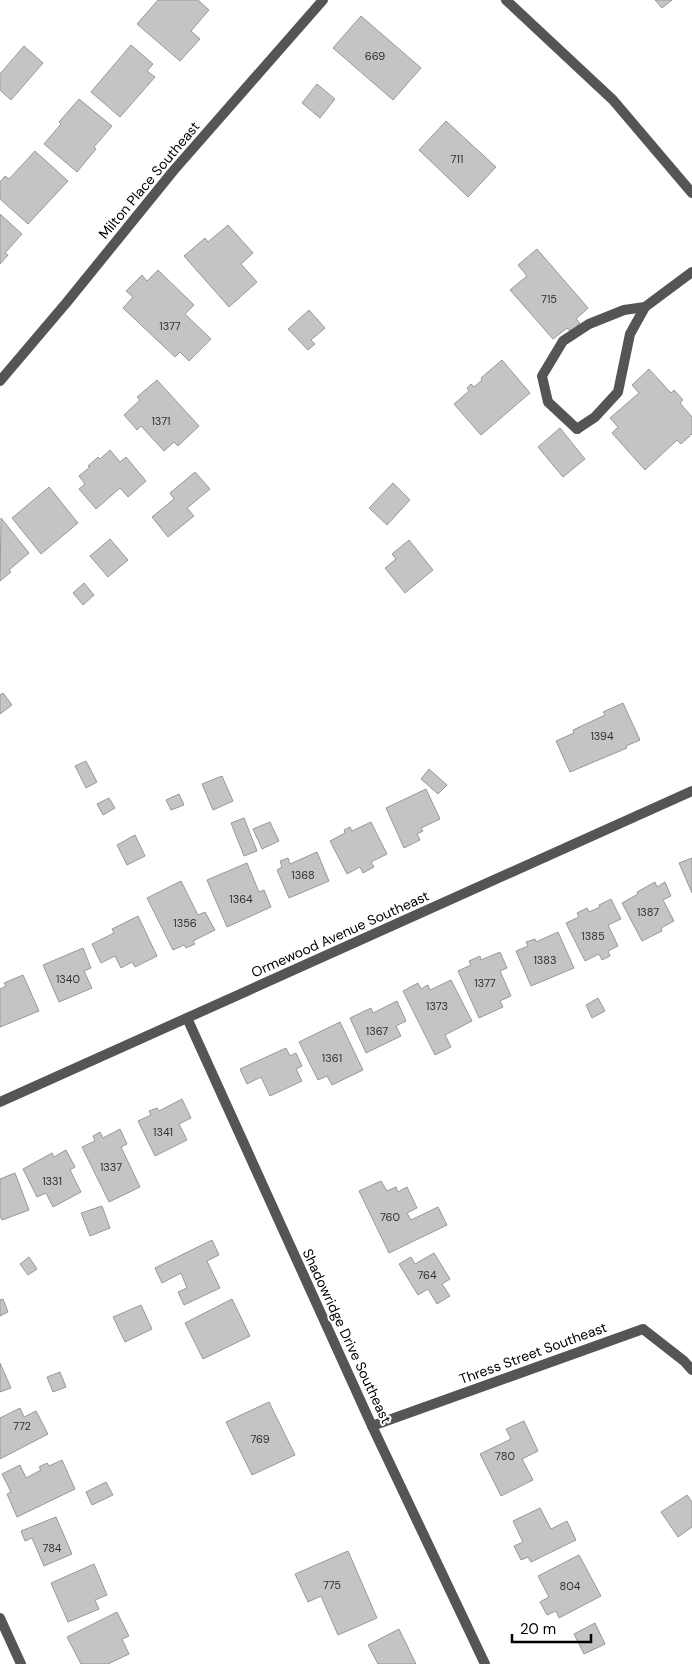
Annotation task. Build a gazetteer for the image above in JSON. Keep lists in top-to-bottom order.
{
  "streets": {
    "street": [
      "Milton Place Southeast",
      "Ormewood Avenue Southeast",
      "Shadowridge Drive Southeast",
      "Thress Street Southeast"
    ]
  },
  "crossings": [
    ["Ormewood Avenue Southeast", "Shadowridge Drive Southeast"],
    ["Shadowridge Drive Southeast", "Thress Street Southeast"]
  ],
  "house_numbers": [
    "669",
    "711",
    "715",
    "1377",
    "1371",
    "1394",
    "1368",
    "1364",
    "1387",
    "1356",
    "1385",
    "1383",
    "1340",
    "1377",
    "1373",
    "1367",
    "1361",
    "1341",
    "1337",
    "1331",
    "760",
    "764",
    "772",
    "769",
    "780",
    "784",
    "775",
    "804"
  ],
  "scale_bar": "20 m"
}
